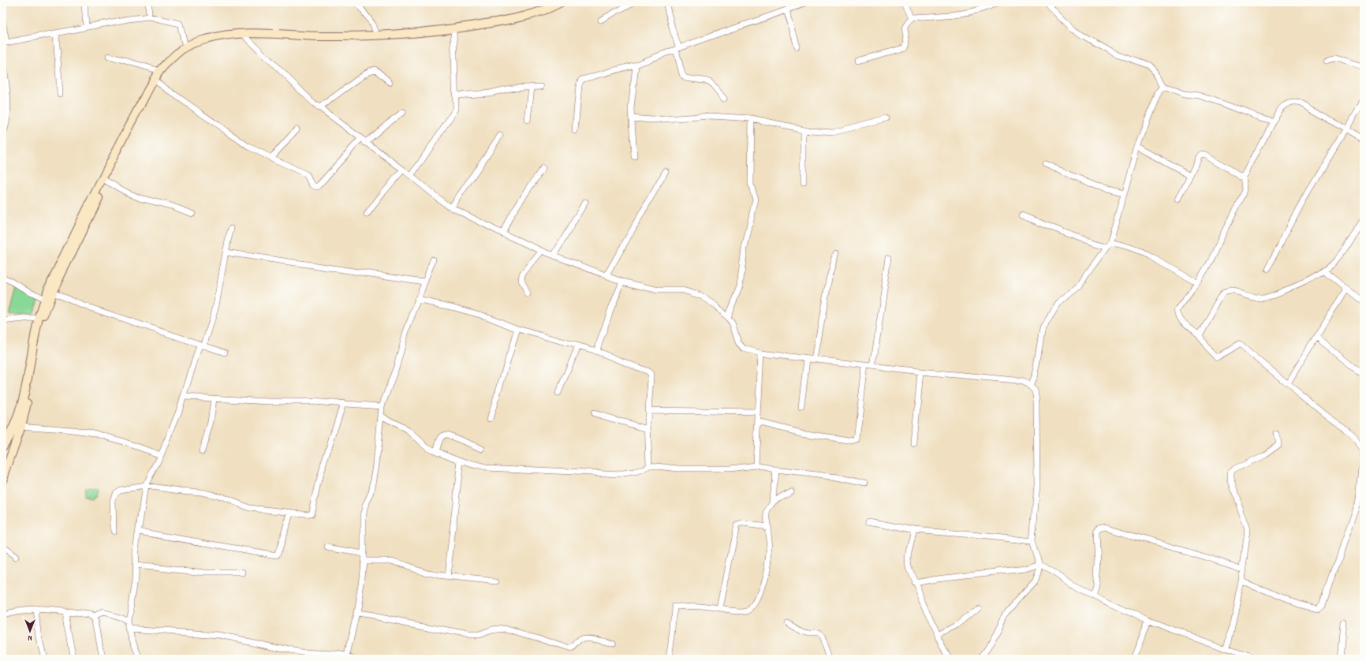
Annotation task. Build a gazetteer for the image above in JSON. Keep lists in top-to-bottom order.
{
  "north": "bottom"
}
